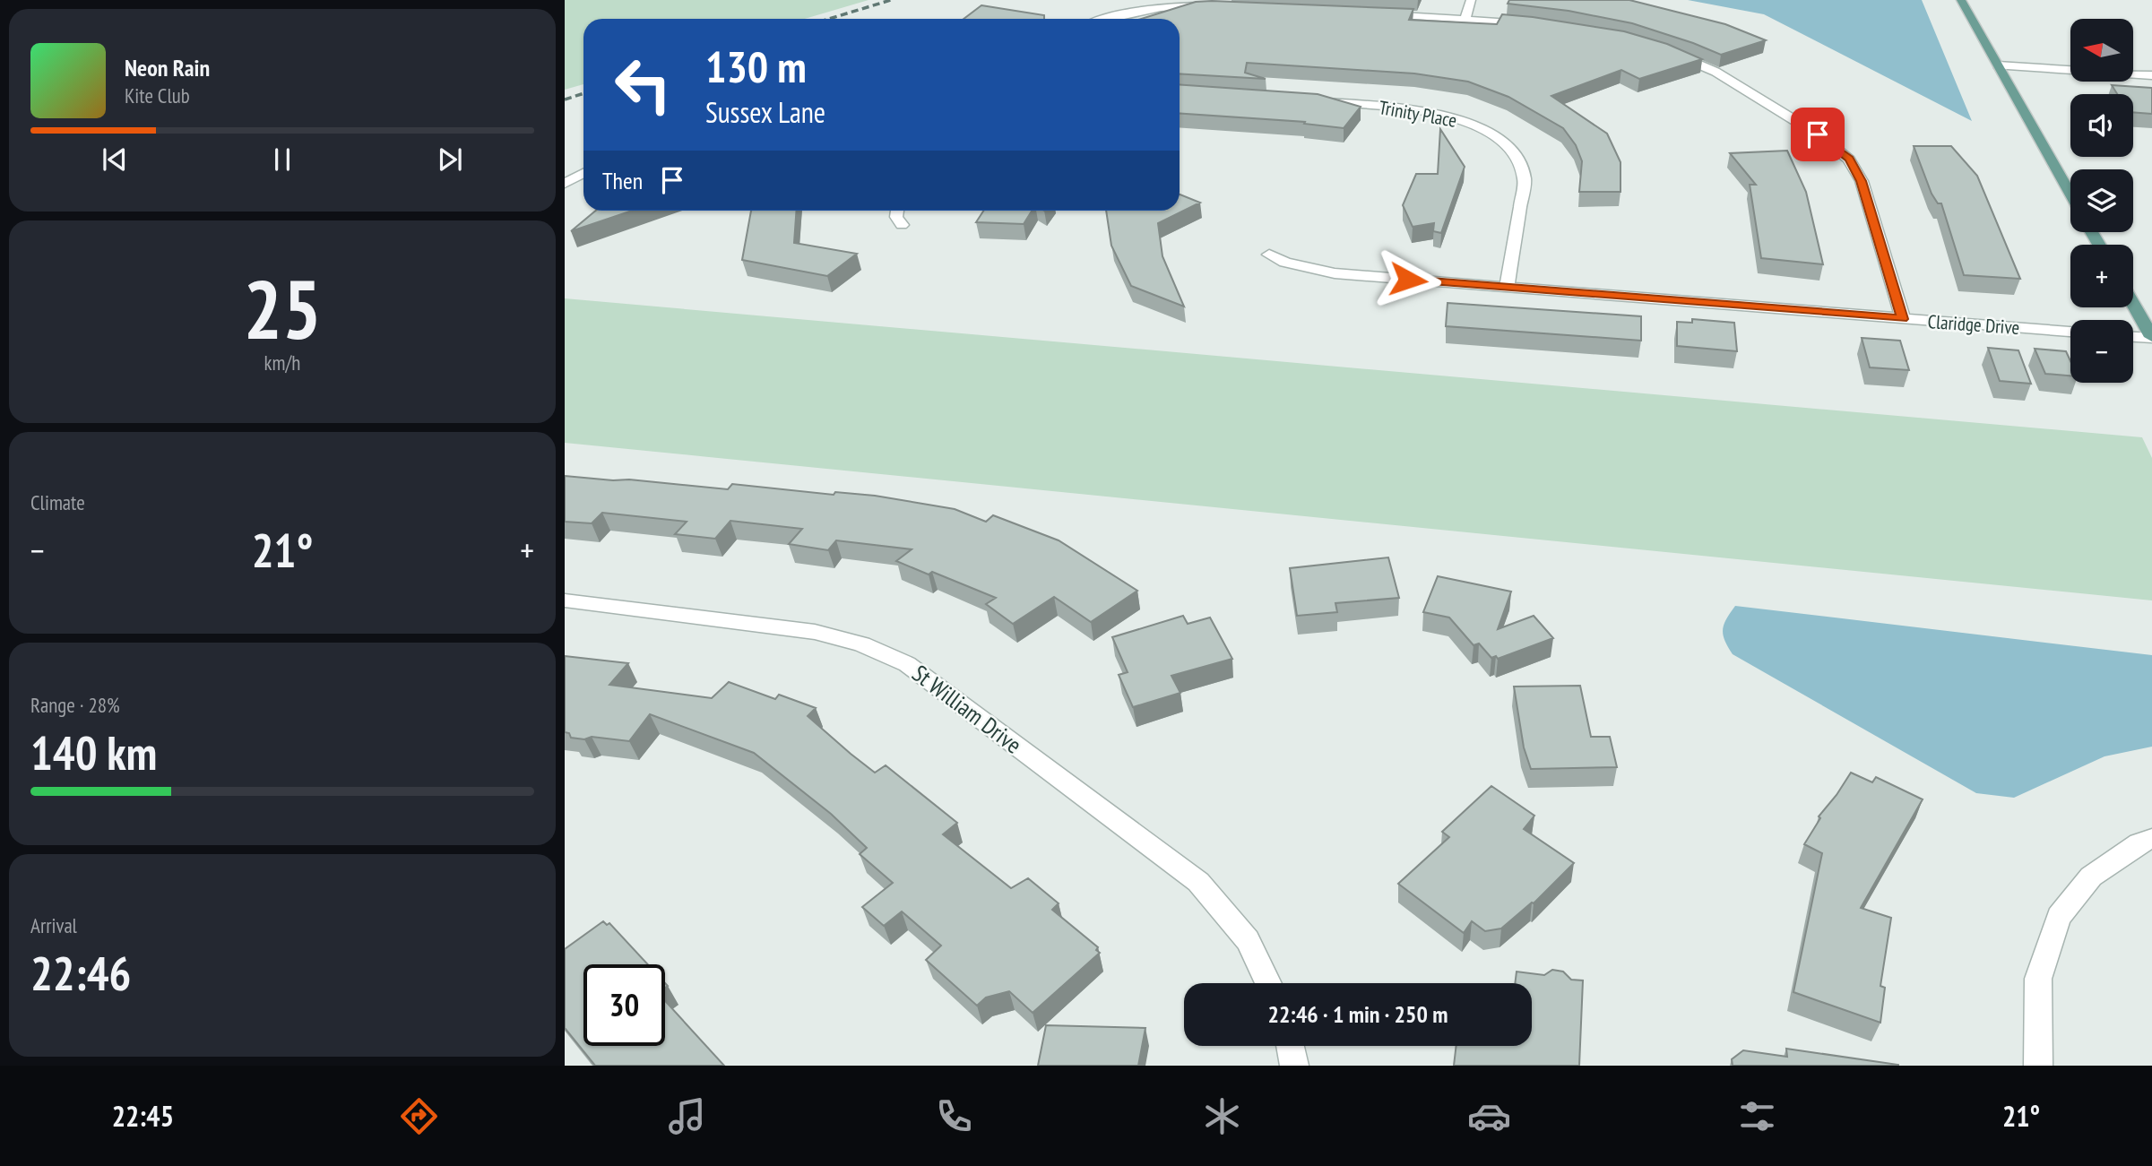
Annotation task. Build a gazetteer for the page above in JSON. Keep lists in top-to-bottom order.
{
  "streets": {
    "street": ["Trinity Place", "Claridge Drive", "St William Drive"]
  },
  "crossings": [
    ["Trinity Place", "Claridge Drive"]
  ],
  "north": "left",
  "page": {
    "map_buttons": ["+", "−"],
    "turn": ["130 m", "Sussex Lane"],
    "song": ["Neon Rain", "Kite Club"],
    "then": "Then",
    "tile": [
      ["25", "km/h"],
      "Climate",
      ["Range · 28%", "140 km"],
      ["Arrival", "22:46"]
    ],
    "heat": ["−", "21°", "+"],
    "limit": "30",
    "trip": "22:46 · 1 min · 250 m",
    "tabs": ["22:45", "21°"]
  }
}
